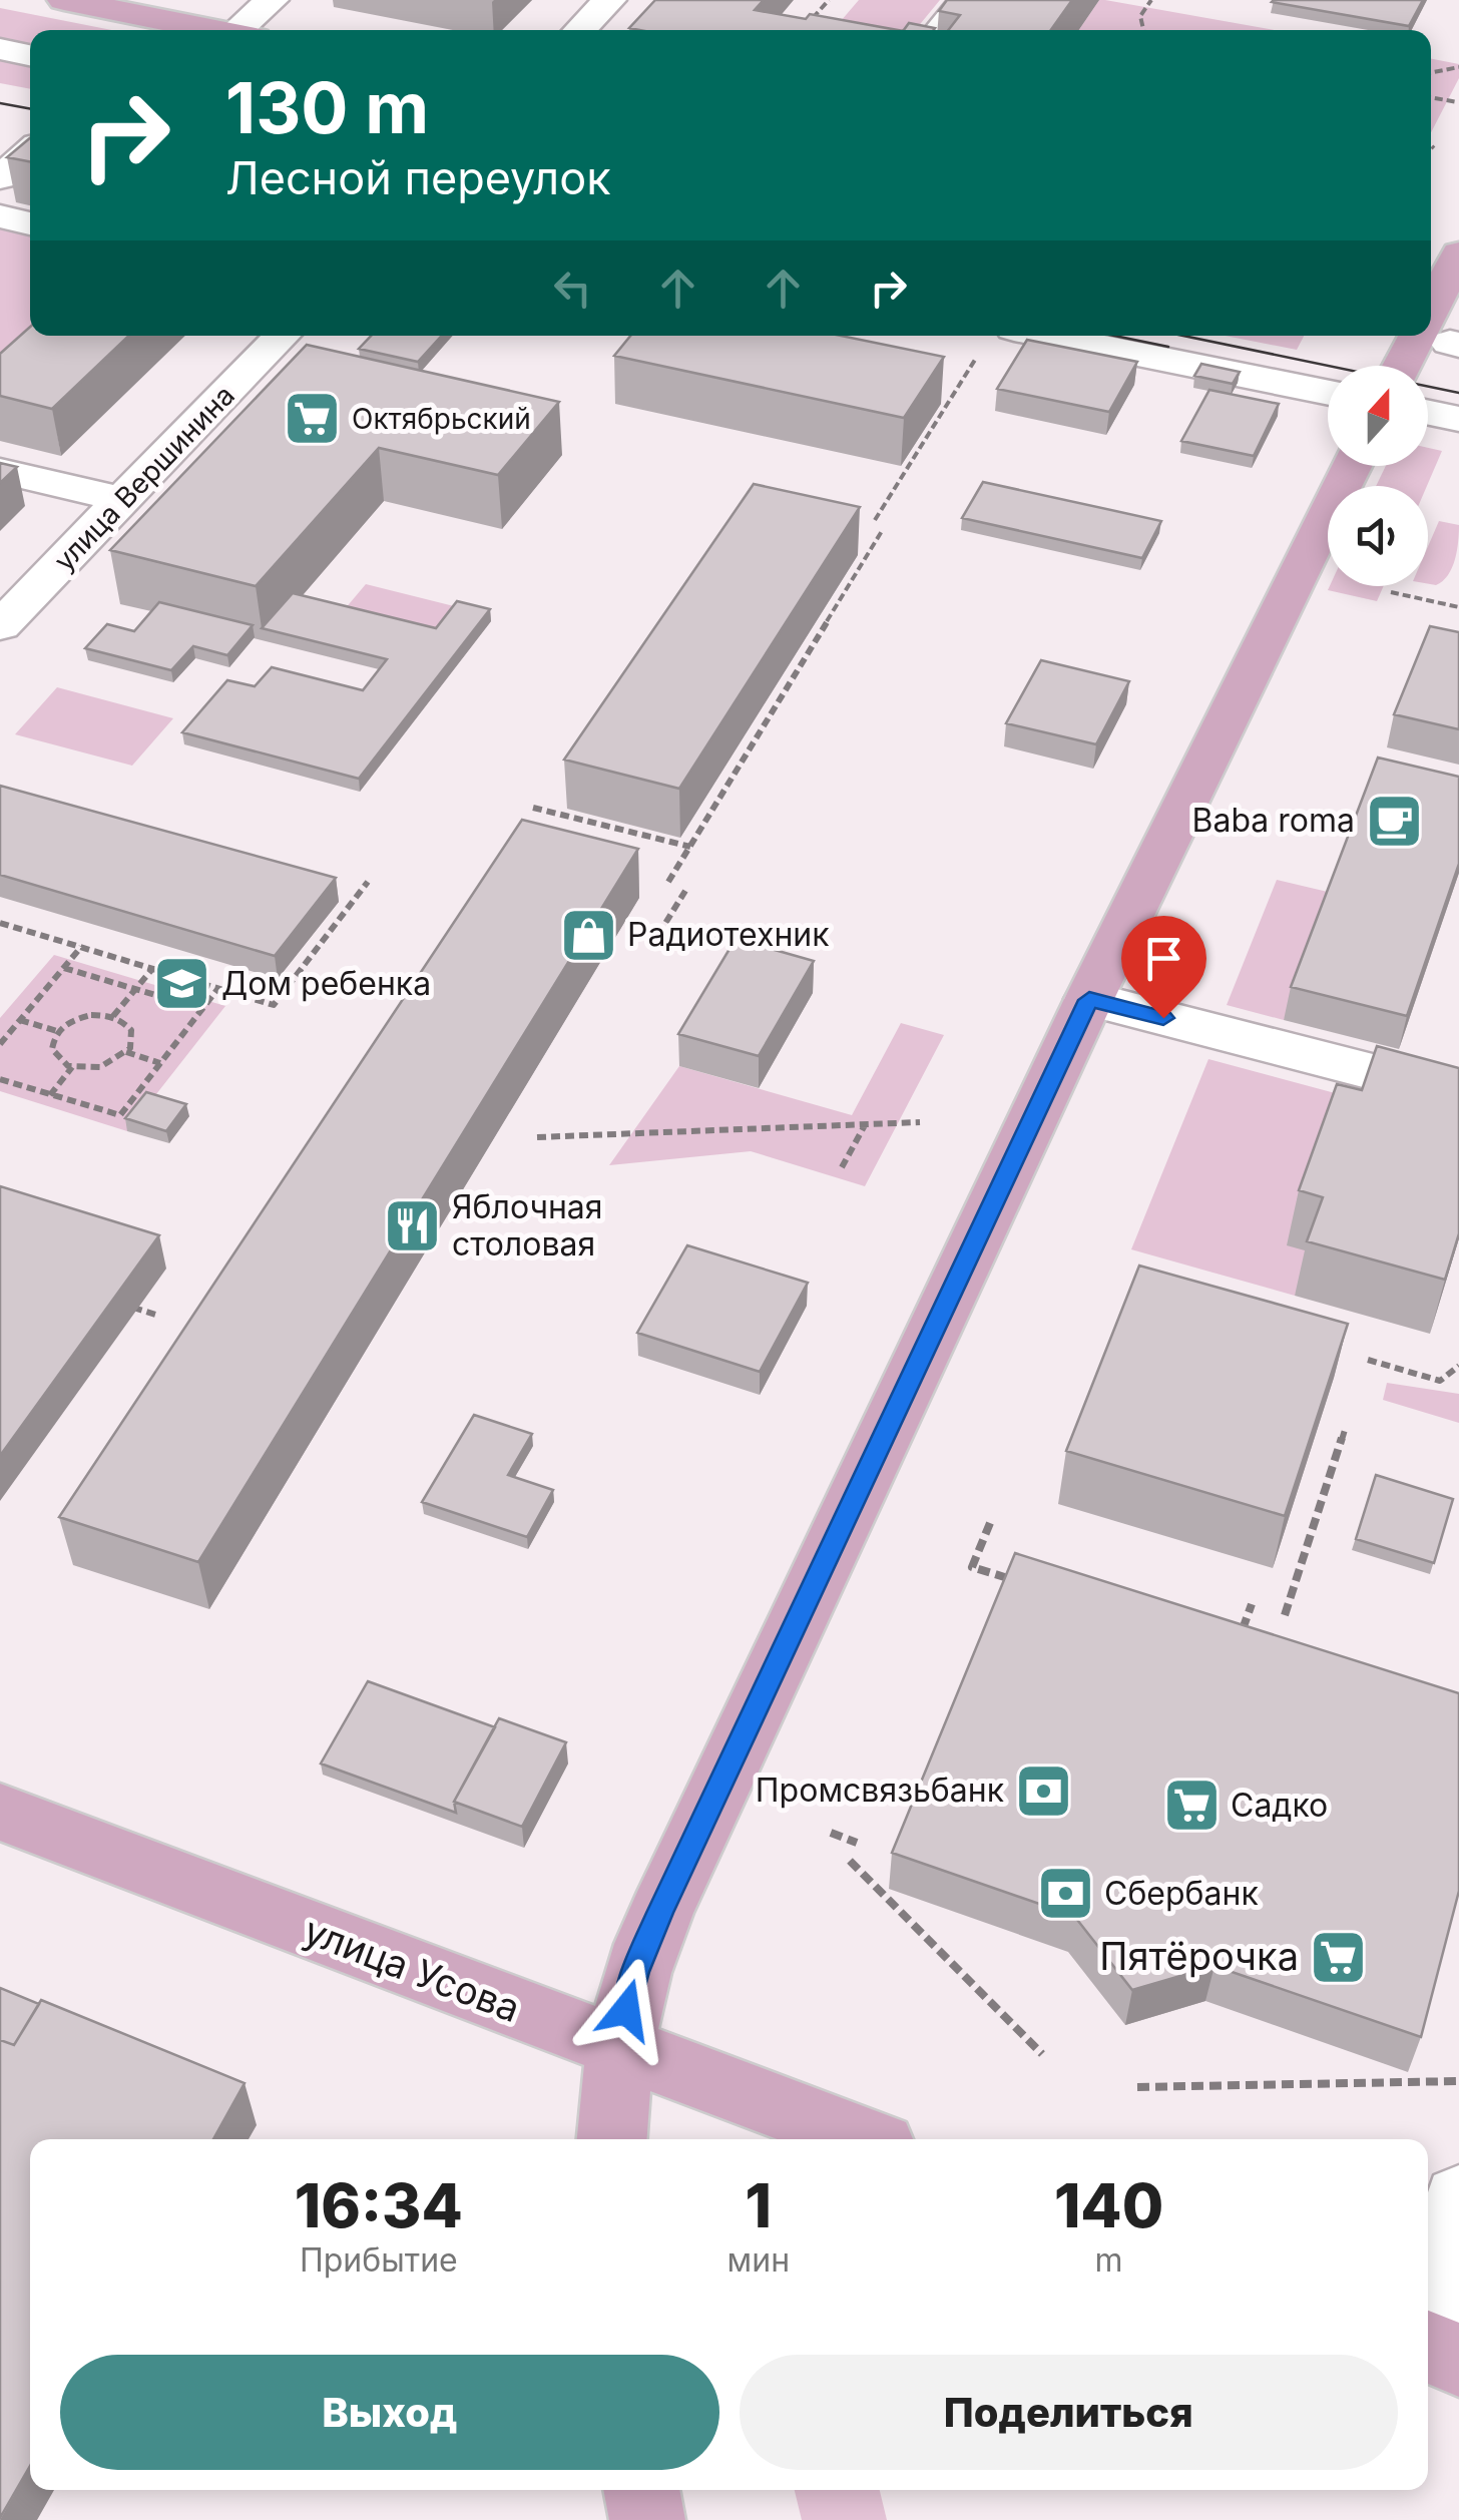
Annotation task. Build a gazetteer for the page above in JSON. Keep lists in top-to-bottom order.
{
  "streets": {
    "main road": ["улица Усова"],
    "street": ["улица Вершинина"]
  },
  "places": {
    "supermarket": ["Октябрьский", "Садко", "Пятёрочка"],
    "cafe": ["Baba roma"],
    "shop": ["Радиотехник"],
    "school or university": ["Дом ребенка"],
    "restaurant": ["Яблочная столовая"],
    "bank": ["Промсвязьбанк", "Сбербанк"]
  },
  "north": "top",
  "page": {
    "turn": ["130 m", "Лесной переулок"],
    "eta": [
      "16:34",
      "Прибытие",
      "1",
      "мин",
      "140",
      "m"
    ],
    "buttons": ["Выход", "Поделиться"]
  }
}
